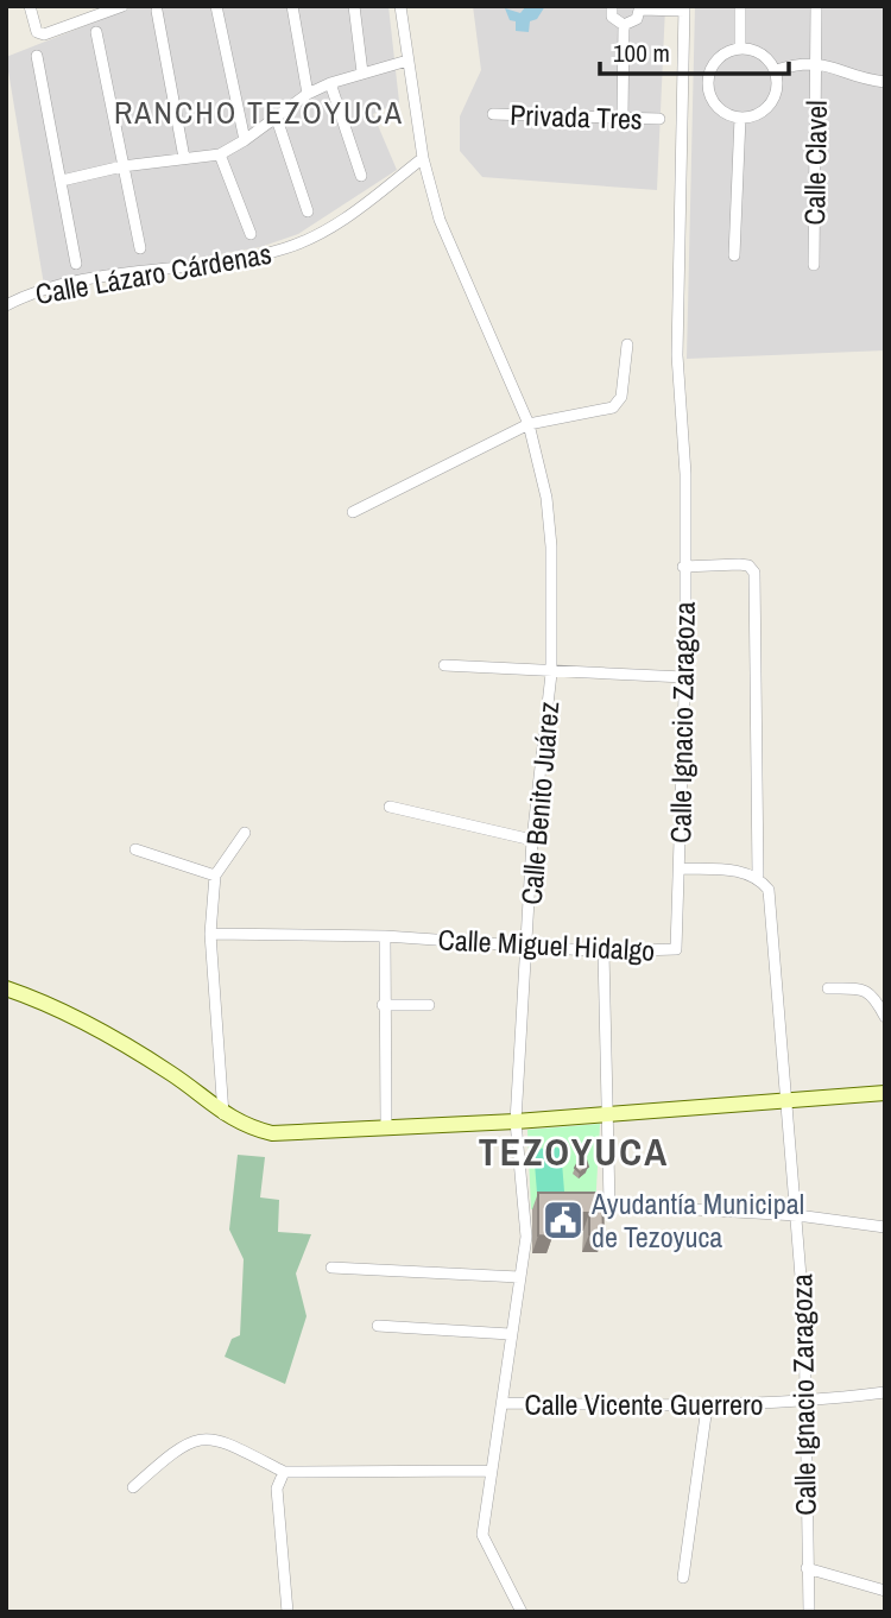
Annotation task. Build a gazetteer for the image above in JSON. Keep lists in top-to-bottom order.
{
  "streets": {
    "street": [
      "Privada Tres",
      "Calle Clavel",
      "Calle Lázaro Cárdenas",
      "Calle Ignacio Zaragoza",
      "Calle Benito Juárez",
      "Calle Miguel Hidalgo",
      "Calle Vicente Guerrero"
    ]
  },
  "crossings": [
    ["Calle Lázaro Cárdenas", "Calle Benito Juárez"],
    ["Calle Ignacio Zaragoza", "Calle Miguel Hidalgo"],
    ["Calle Ignacio Zaragoza", "Calle Vicente Guerrero"],
    ["Calle Benito Juárez", "Calle Miguel Hidalgo"],
    ["Calle Benito Juárez", "Calle Vicente Guerrero"]
  ],
  "districts": ["RANCHO TEZOYUCA", "TEZOYUCA"],
  "places": {
    "public building": ["Ayudantía Municipal de Tezoyuca"]
  },
  "scale_bar": "100 m"
}
